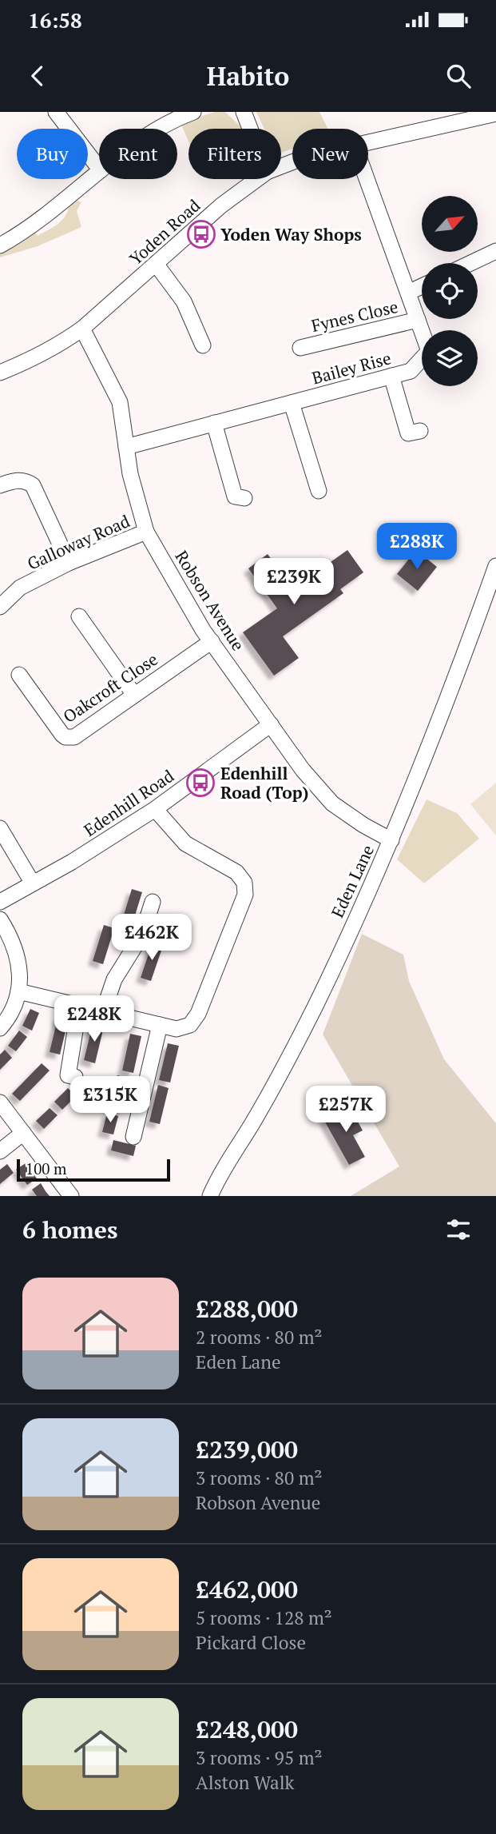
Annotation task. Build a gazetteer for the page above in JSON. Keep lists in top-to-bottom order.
{
  "streets": {
    "street": [
      "Yoden Road",
      "Fynes Close",
      "Bailey Rise",
      "Galloway Road",
      "Robson Avenue",
      "Oakcroft Close",
      "Edenhill Road",
      "Eden Lane"
    ]
  },
  "crossings": [
    ["Yoden Road", "Robson Avenue"],
    ["Fynes Close", "Bailey Rise"],
    ["Bailey Rise", "Robson Avenue"],
    ["Galloway Road", "Robson Avenue"],
    ["Robson Avenue", "Oakcroft Close"],
    ["Robson Avenue", "Edenhill Road"],
    ["Robson Avenue", "Eden Lane"]
  ],
  "places": {
    "bus stop": ["Yoden Way Shops", "Edenhill Road (Top)"]
  },
  "scale_bar": "100 m",
  "north": "top right",
  "page": {
    "status": "16:58",
    "header": "Habito",
    "chip": [
      "Buy",
      "Rent",
      "Filters",
      "New"
    ],
    "price": [
      "£288K",
      "£239K",
      "£462K",
      "£248K",
      "£315K",
      "£257K"
    ],
    "scale": "100 m",
    "heading": "6 homes",
    "list": [
      {
        "name": "£288,000",
        "note": "2 rooms · 80 m² · Eden Lane"
      },
      {
        "name": "£239,000",
        "note": "3 rooms · 80 m² · Robson Avenue"
      },
      {
        "name": "£462,000",
        "note": "5 rooms · 128 m² · Pickard Close"
      },
      {
        "name": "£248,000",
        "note": "3 rooms · 95 m² · Alston Walk"
      }
    ]
  }
}
